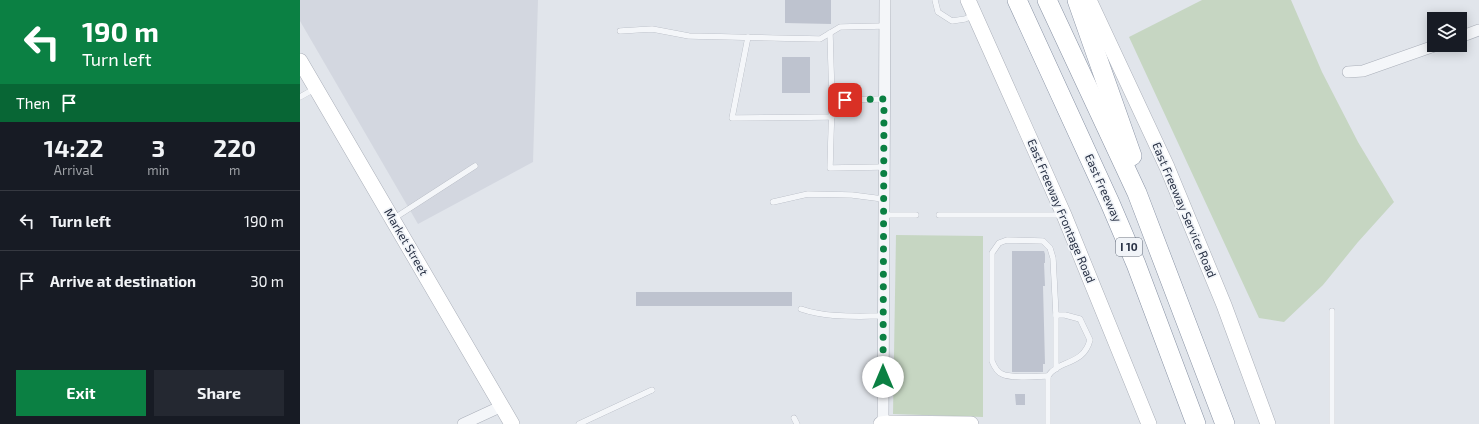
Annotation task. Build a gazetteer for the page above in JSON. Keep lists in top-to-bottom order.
{
  "streets": {
    "highway": ["East Freeway", "I 10"],
    "main road": ["East Freeway Service Road", "East Freeway Frontage Road", "Market Street"]
  },
  "page": {
    "turn": ["190 m", "Turn left"],
    "then": "Then",
    "eta": [
      "14:22",
      "Arrival",
      "3",
      "min",
      "220",
      "m"
    ],
    "list": [
      {
        "name": "Turn left",
        "value": "190 m"
      },
      {
        "name": "Arrive at destination",
        "value": "30 m"
      }
    ],
    "buttons": ["Exit", "Share"]
  }
}
